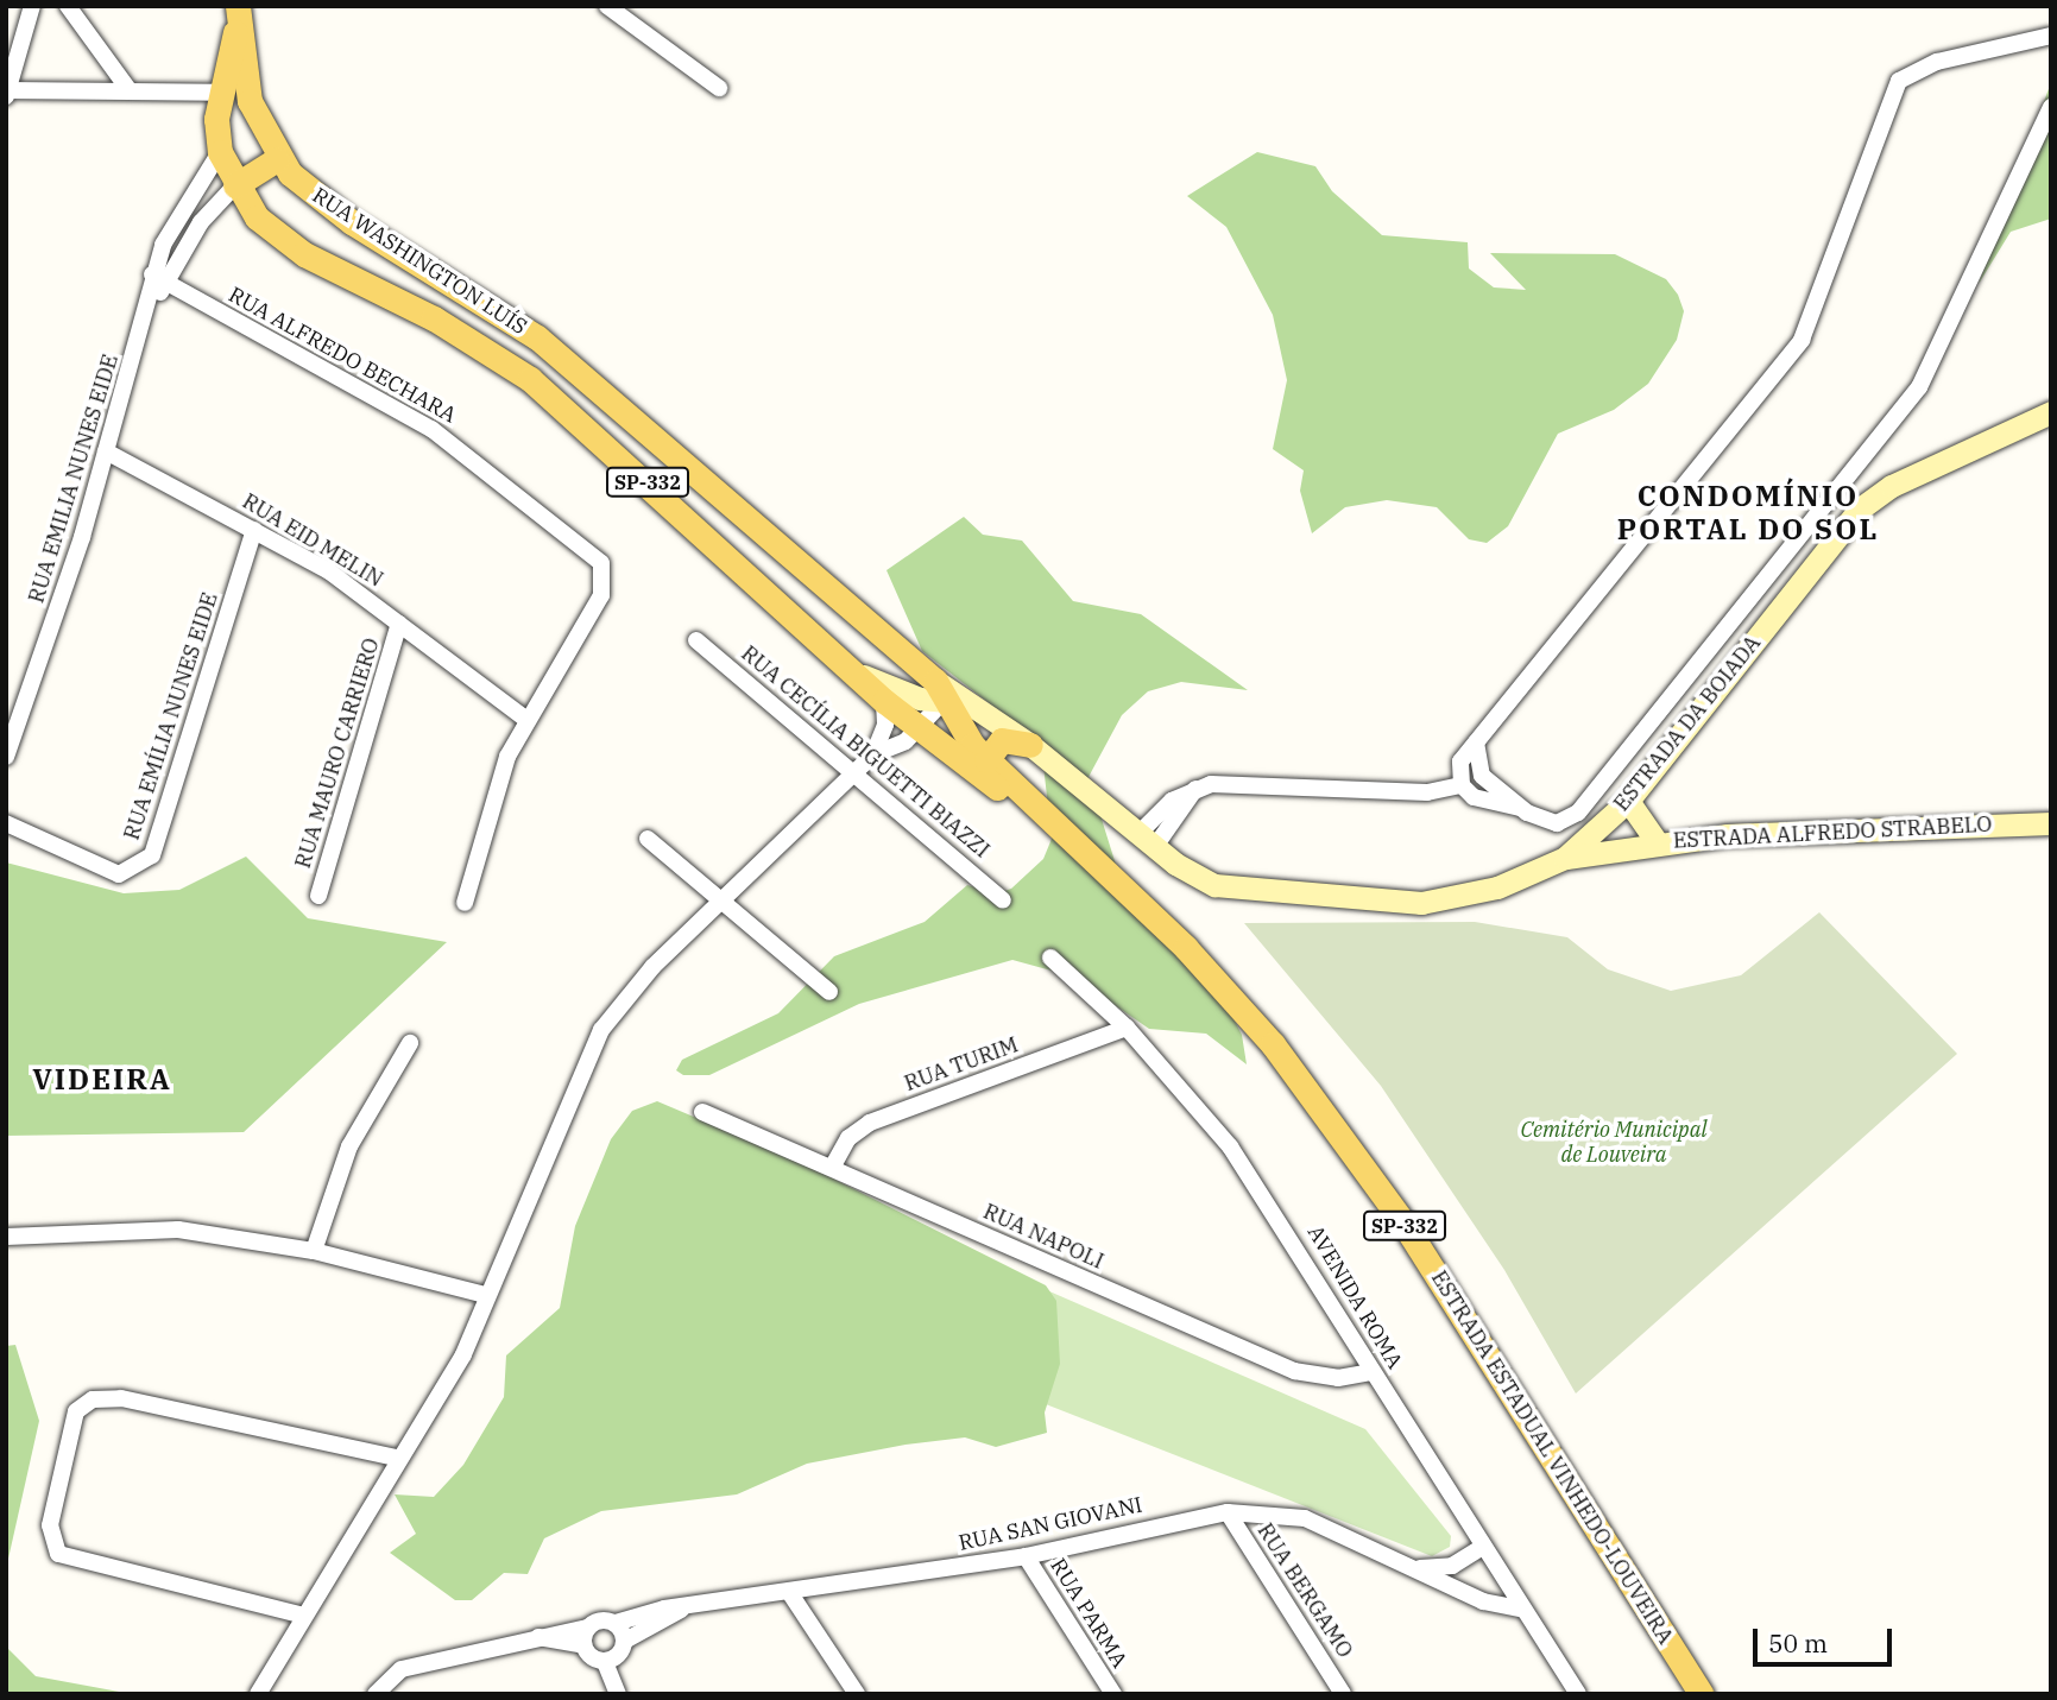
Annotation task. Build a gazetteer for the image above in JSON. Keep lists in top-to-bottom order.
{
  "streets": {
    "main road": [
      "RUA WASHINGTON LUÍS",
      "SP-332",
      "ESTRADA DA BOIADA",
      "ESTRADA ALFREDO STRABELO",
      "ESTRADA ESTADUAL VINHEDO-LOUVEIRA"
    ],
    "street": [
      "RUA ALFREDO BECHARA",
      "RUA EMILIA NUNES EIDE",
      "RUA EID MELIN",
      "RUA EMÍLIA NUNES EIDE",
      "RUA CECÍLIA BIGUETTI BIAZZI",
      "RUA MAURO CARRIERO",
      "RUA TURIM",
      "RUA NAPOLI",
      "AVENIDA ROMA",
      "RUA SAN GIOVANI",
      "RUA BERGAMO",
      "RUA PARMA"
    ]
  },
  "crossings": [
    ["RUA WASHINGTON LUÍS", "SP-332"],
    ["RUA WASHINGTON LUÍS", "ESTRADA DA BOIADA"],
    ["RUA ALFREDO BECHARA", "RUA EMILIA NUNES EIDE"],
    ["RUA ALFREDO BECHARA", "RUA EID MELIN"],
    ["RUA EMILIA NUNES EIDE", "SP-332"],
    ["RUA EMILIA NUNES EIDE", "RUA EID MELIN"],
    ["SP-332", "ESTRADA DA BOIADA"],
    ["SP-332", "ESTRADA ESTADUAL VINHEDO-LOUVEIRA"],
    ["RUA EID MELIN", "RUA EMÍLIA NUNES EIDE"],
    ["RUA EID MELIN", "RUA MAURO CARRIERO"],
    ["ESTRADA DA BOIADA", "ESTRADA ALFREDO STRABELO"],
    ["RUA TURIM", "RUA NAPOLI"],
    ["RUA TURIM", "AVENIDA ROMA"],
    ["RUA NAPOLI", "AVENIDA ROMA"],
    ["AVENIDA ROMA", "RUA SAN GIOVANI"],
    ["RUA SAN GIOVANI", "RUA BERGAMO"],
    ["RUA SAN GIOVANI", "RUA PARMA"]
  ],
  "districts": ["CONDOMÍNIO PORTAL DO SOL", "VIDEIRA"],
  "parks": ["Cemitério Municipal de Louveira"],
  "scale_bar": "50 m"
}
